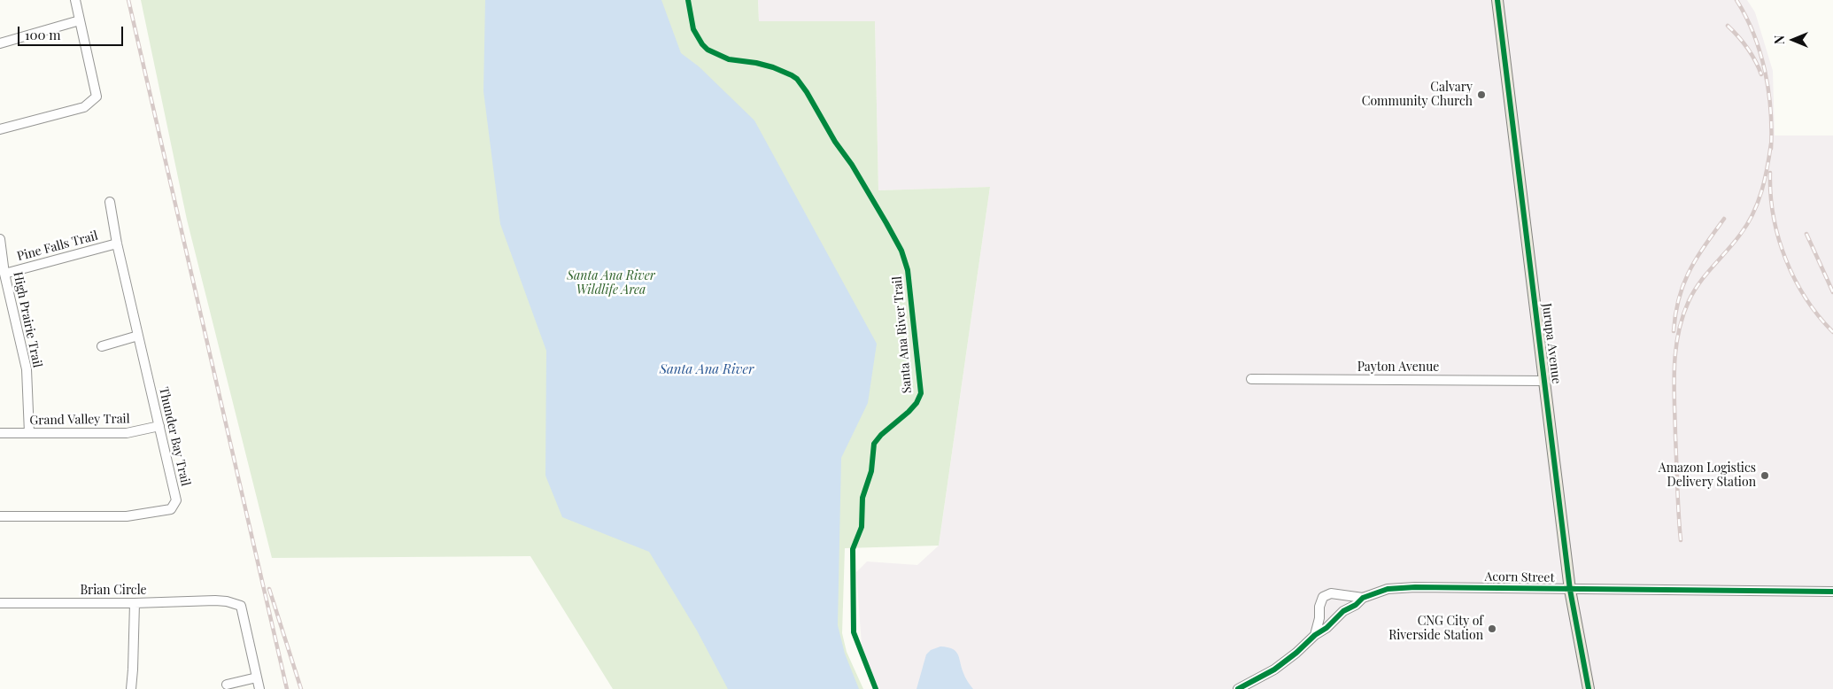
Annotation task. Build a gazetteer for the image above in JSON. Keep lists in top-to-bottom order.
{
  "streets": {
    "main road": ["Jurupa Avenue"],
    "street": [
      "Pine Falls Trail",
      "High Prairie Trail",
      "Payton Avenue",
      "Grand Valley Trail",
      "Thunder Bay Trail",
      "Acorn Street",
      "Brian Circle"
    ],
    "cycle path": ["Santa Ana River Trail"]
  },
  "crossings": [
    ["Pine Falls Trail", "High Prairie Trail"],
    ["Pine Falls Trail", "Thunder Bay Trail"],
    ["High Prairie Trail", "Grand Valley Trail"],
    ["Jurupa Avenue", "Payton Avenue"],
    ["Jurupa Avenue", "Acorn Street"],
    ["Grand Valley Trail", "Thunder Bay Trail"]
  ],
  "water": ["Santa Ana River"],
  "parks": ["Santa Ana River Wildlife Area"],
  "places": ["Calvary Community Church", "Amazon Logistics Delivery Station", "CNG City of Riverside Station"],
  "scale_bar": "100 m",
  "north": "left"
}
